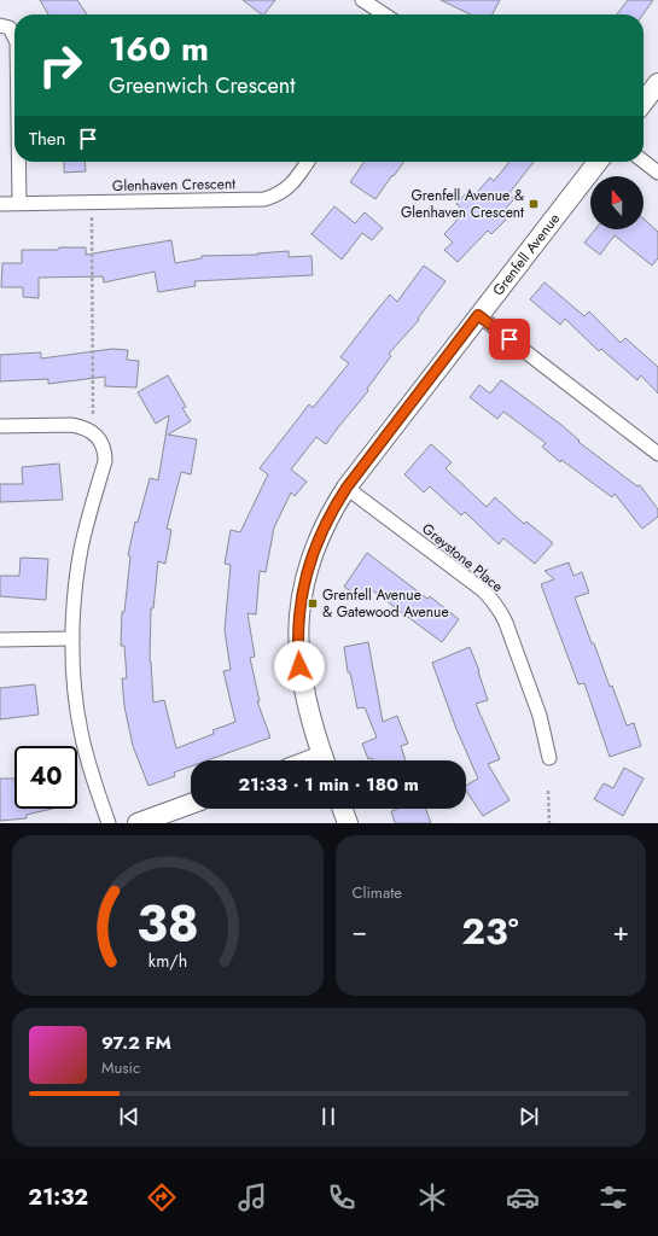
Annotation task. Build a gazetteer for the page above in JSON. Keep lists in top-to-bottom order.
{
  "streets": {
    "street": ["Glenhaven Crescent", "Grenfell Avenue", "Greystone Place"]
  },
  "crossings": [
    ["Grenfell Avenue", "Greystone Place"]
  ],
  "places": {
    "transit": ["Grenfell Avenue & Glenhaven Crescent", "Grenfell Avenue & Gatewood Avenue"]
  },
  "north": "top",
  "page": {
    "turn": ["160 m", "Greenwich Crescent"],
    "then": "Then",
    "limit": "40",
    "trip": "21:33 · 1 min · 180 m",
    "tile": "Climate",
    "heat": ["−", "23°", "+"],
    "song": ["97.2 FM", "Music"],
    "tabs": "21:32",
    "gauge": ["38", "km/h"]
  }
}
